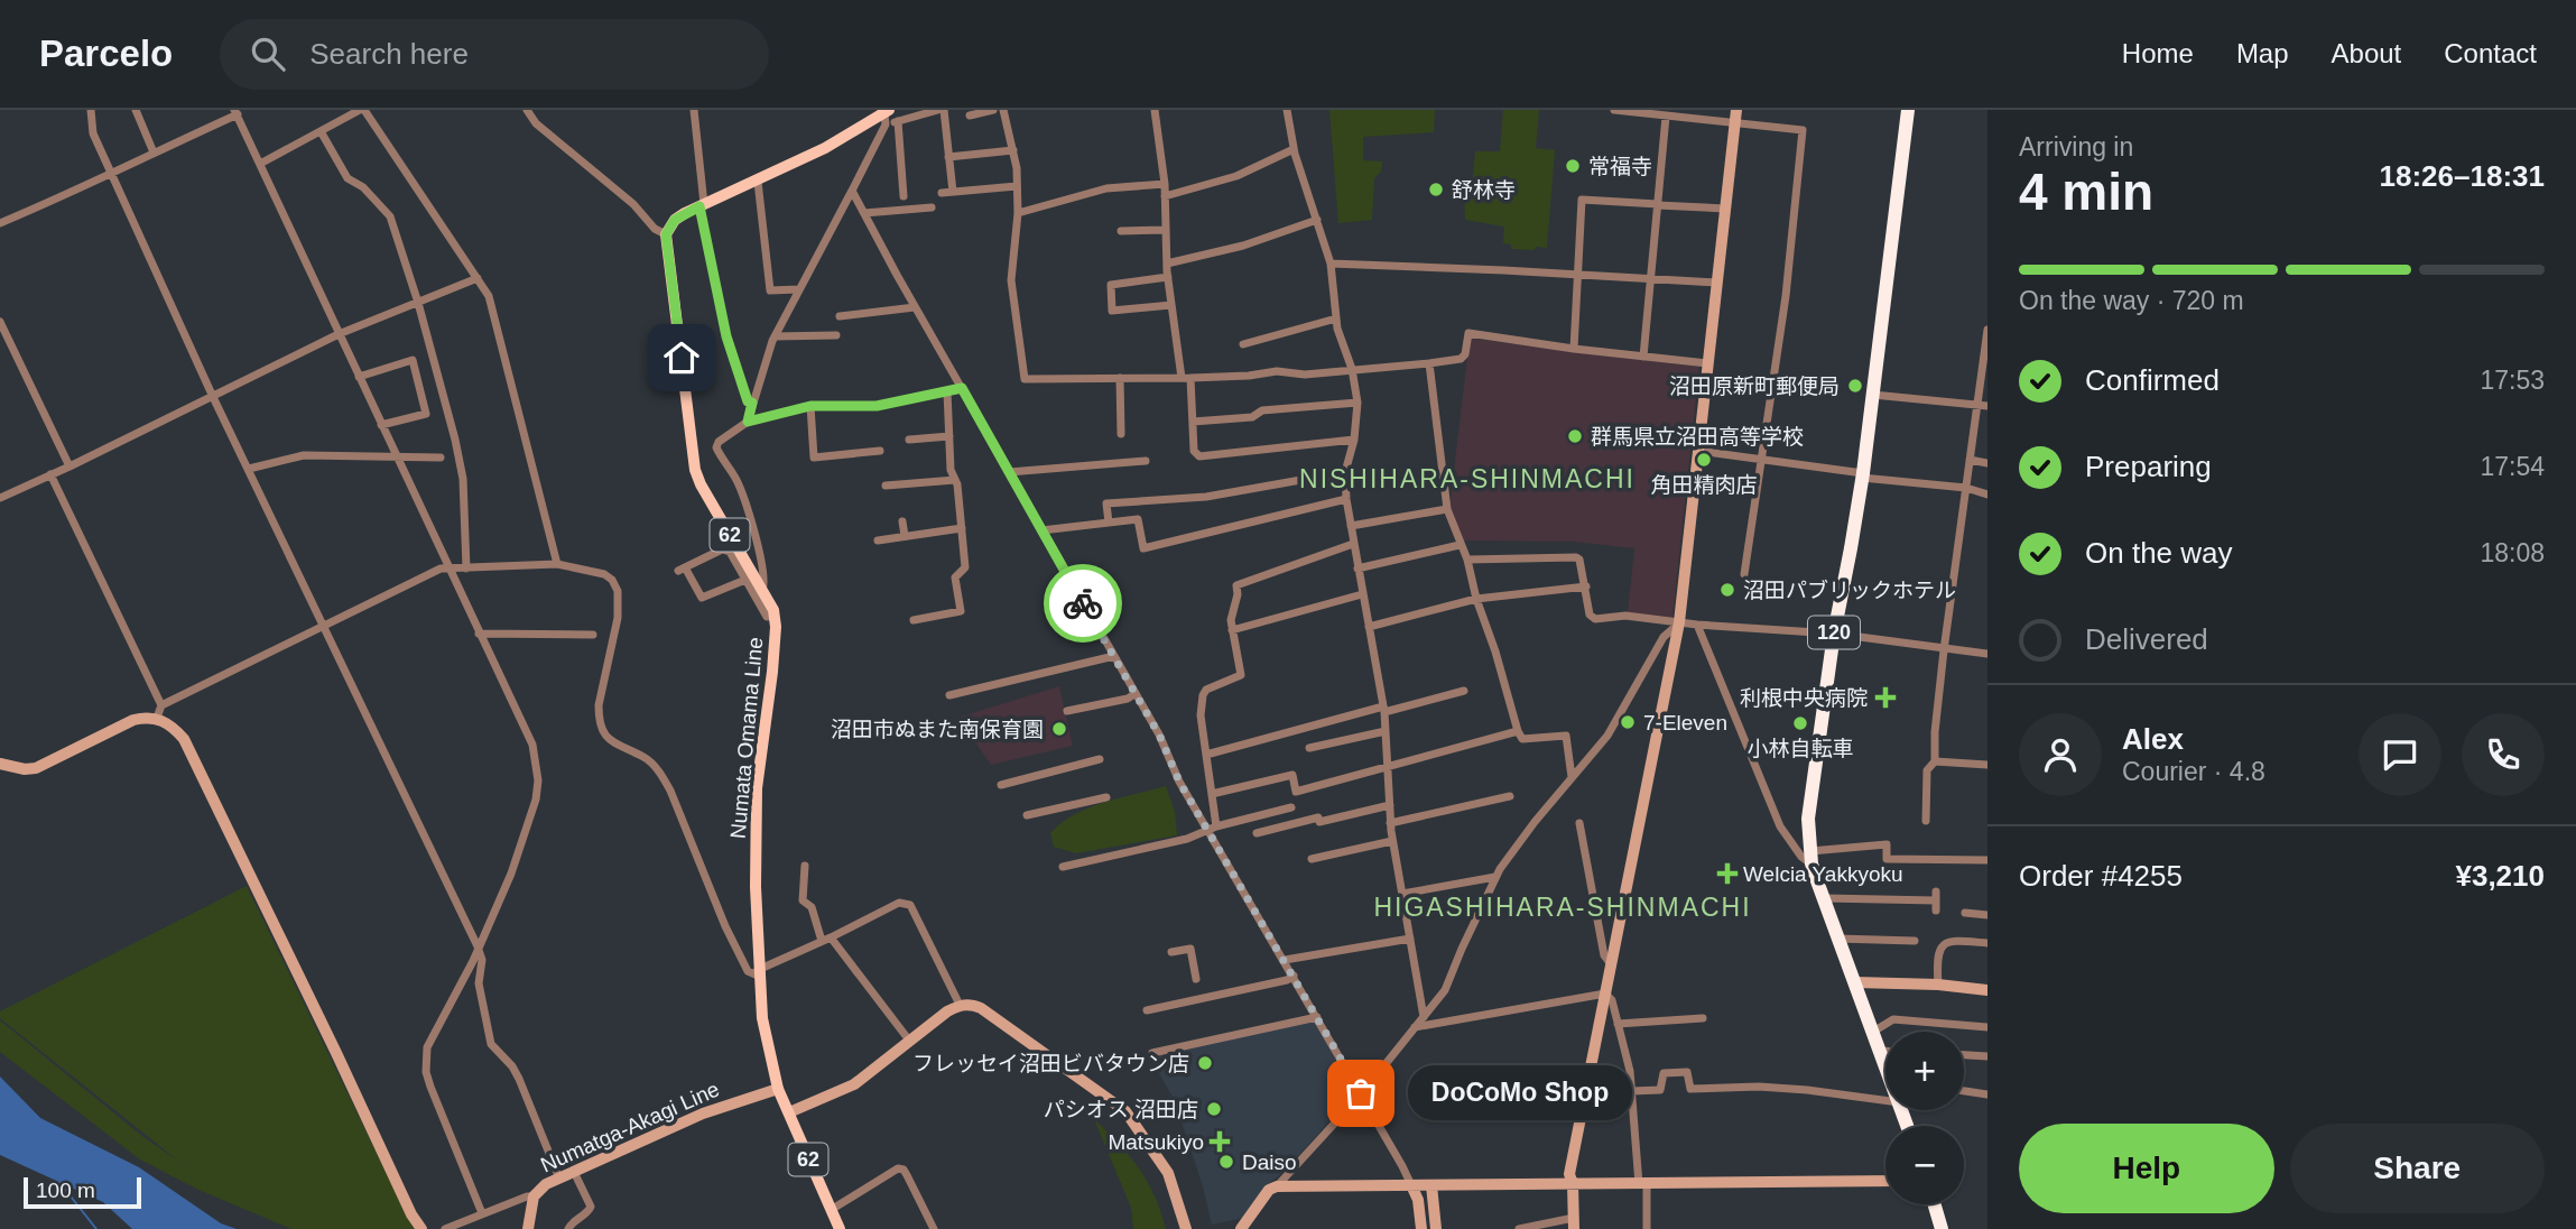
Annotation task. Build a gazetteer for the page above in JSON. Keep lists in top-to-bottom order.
{
  "streets": {
    "highway": ["120"],
    "main road": ["62", "Numata Omama Line"],
    "street": ["Numatga-Akagi Line"]
  },
  "crossings": [
    ["Numata Omama Line", "Numatga-Akagi Line"]
  ],
  "districts": ["NISHIHARA-SHINMACHI", "HIGASHIHARA-SHINMACHI"],
  "places": {
    "other": [
      "常福寺",
      "舒林寺",
      "沼田原新町郵便局",
      "群馬県立沼田高等学校",
      "角田精肉店",
      "沼田パブリックホテル",
      "7-Eleven",
      "小林自転車",
      "沼田市ぬまた南保育園",
      "フレッセイ沼田ビバタウン店",
      "DoCoMo Shop",
      "パシオス 沼田店",
      "Daiso"
    ],
    "health": ["利根中央病院", "Welcia Yakkyoku", "Matsukiyo"]
  },
  "scale_bar": "100 m",
  "page": {
    "header": "Parcelo",
    "search": "Search here",
    "nav": [
      "Home",
      "Map",
      "About",
      "Contact"
    ],
    "heading": ["4 min", "Arriving in", "18:26–18:31"],
    "panel": [
      "Alex",
      "Courier · 4.8",
      "Order #4255",
      "¥3,210"
    ],
    "bar": "On the way · 720 m",
    "list": [
      ["Confirmed", "17:53"],
      ["Preparing", "17:54"],
      ["On the way", "18:08"],
      "Delivered"
    ],
    "map_buttons": ["+", "−"],
    "bubble": "DoCoMo Shop",
    "buttons": ["Help", "Share"],
    "scale": "100 m"
  }
}
